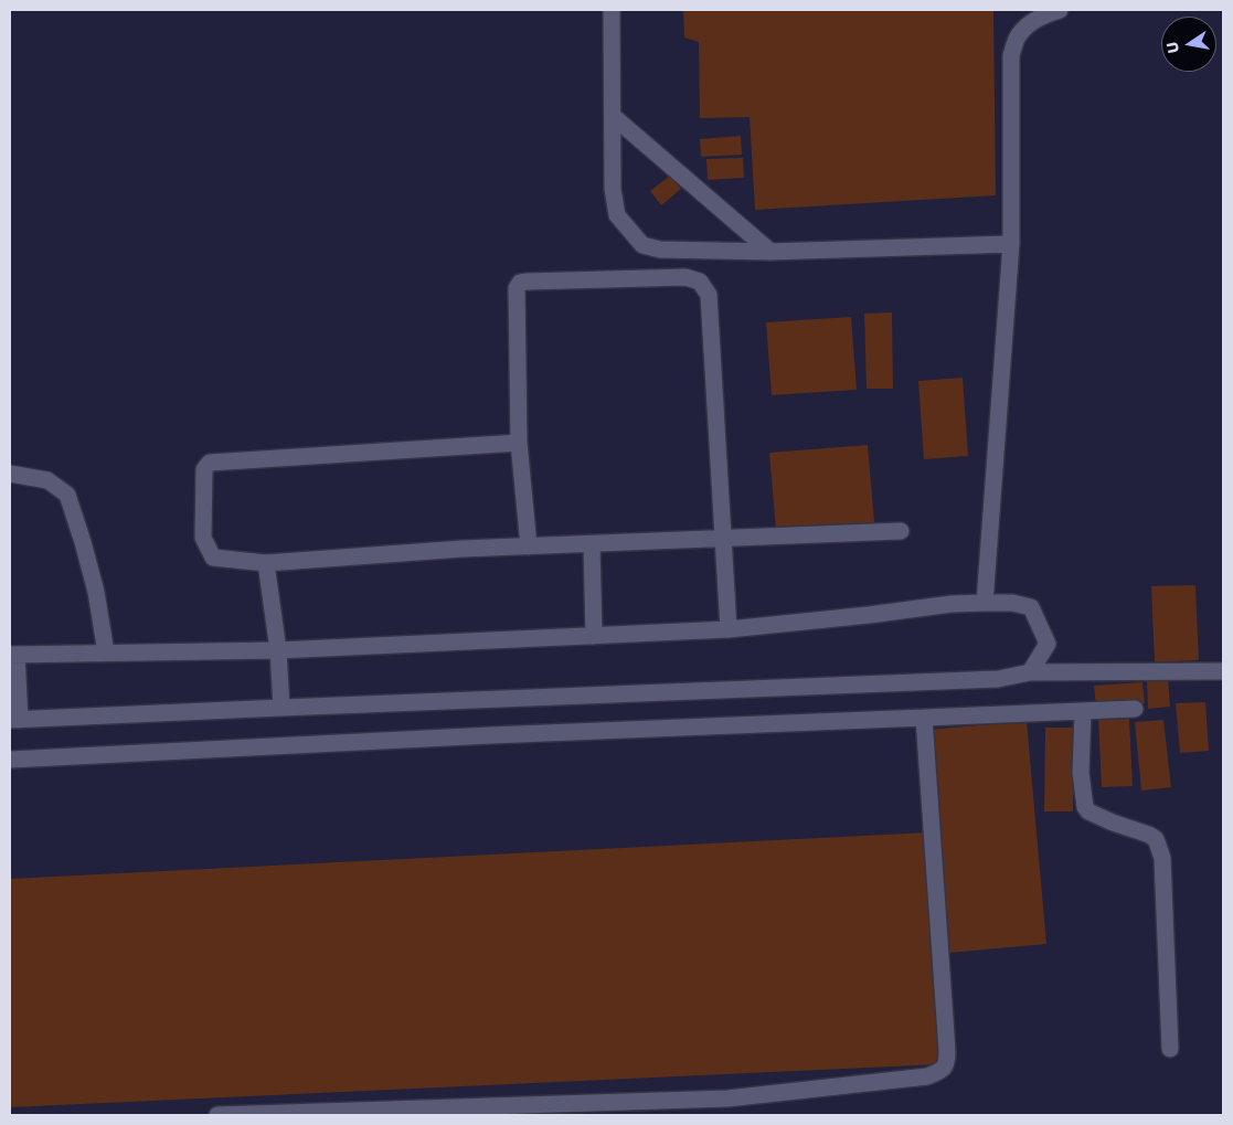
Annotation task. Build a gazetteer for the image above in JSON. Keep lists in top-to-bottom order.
{
  "north": "left"
}
